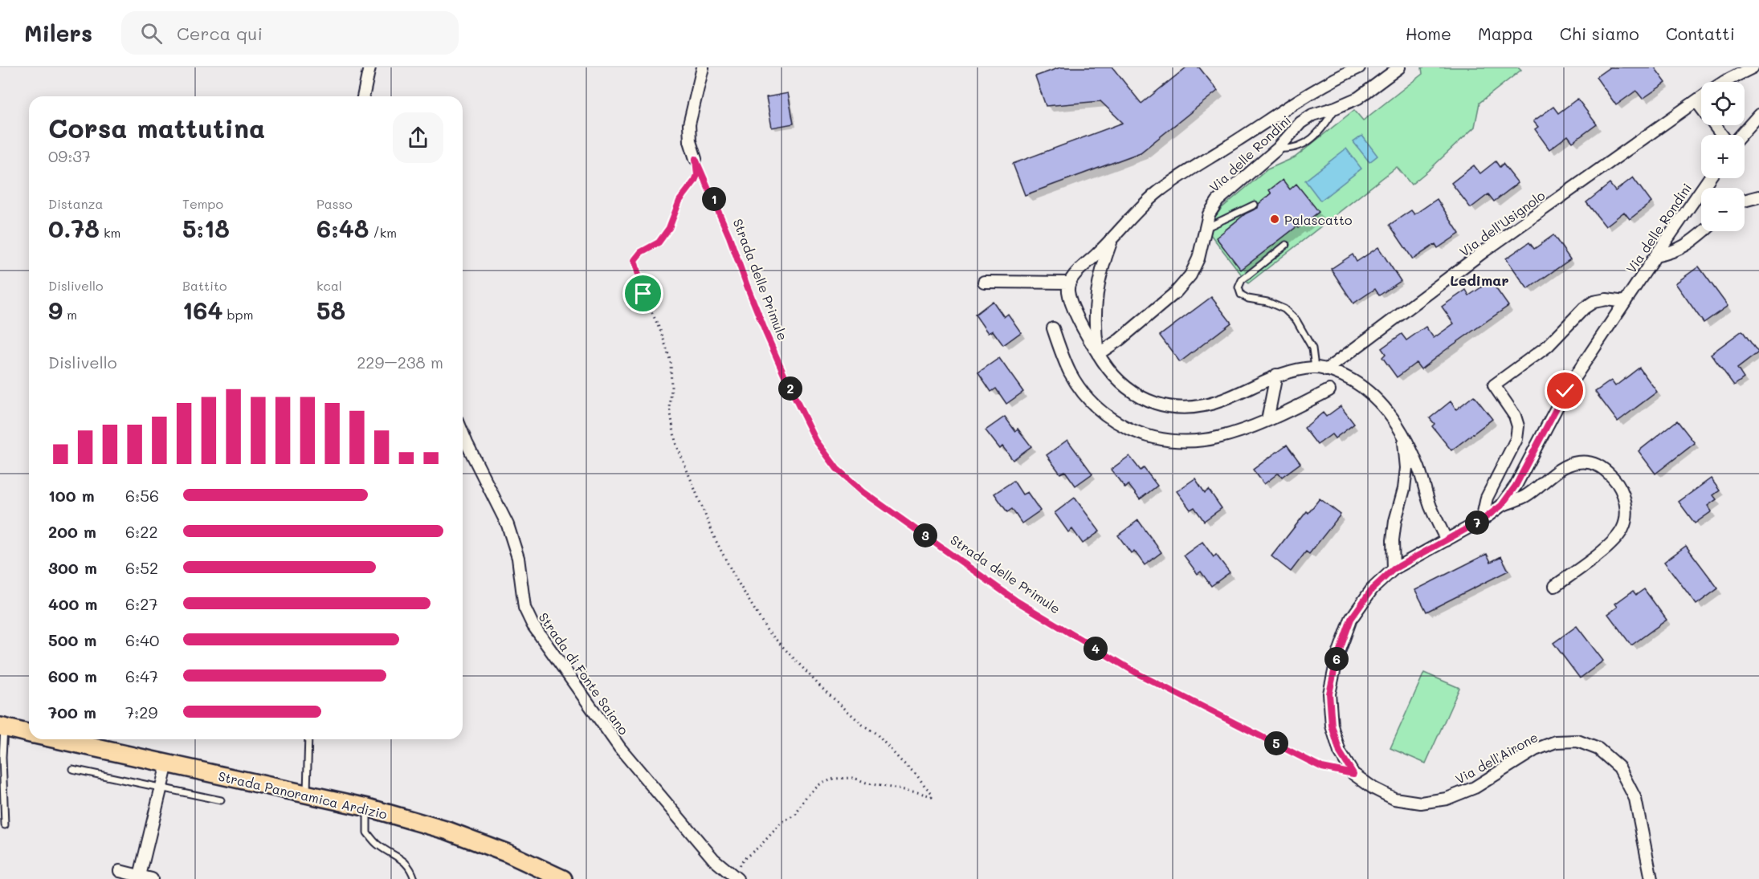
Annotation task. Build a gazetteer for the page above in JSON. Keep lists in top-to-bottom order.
{
  "streets": {
    "main road": ["Strada Panoramica Ardizio"],
    "street": [
      "Via delle Rondini",
      "Via dell'Usignolo",
      "Strada di Fonte Saiano",
      "Via dell'Airone"
    ],
    "path": ["Strada delle Primule"]
  },
  "crossings": [
    ["Via delle Rondini", "Via dell'Airone"],
    ["Strada delle Primule", "Via dell'Airone"]
  ],
  "districts": ["Ledimar"],
  "places": ["Palascatto"],
  "page": {
    "header": "Milers",
    "search": "Cerca qui",
    "nav": [
      "Home",
      "Mappa",
      "Chi siamo",
      "Contatti"
    ],
    "map_buttons": ["+", "−"],
    "heading": ["Corsa mattutina", "09:37"],
    "stats": [
      ["Distanza", "0.78 km"],
      ["Tempo", "5:18"],
      ["Passo", "6:48 /km"],
      ["Dislivello", "9 m"],
      ["Battito", "164 bpm"],
      ["kcal", "58"]
    ],
    "pins": [
      "1",
      "2",
      "7",
      "3",
      "4",
      "6",
      "5"
    ],
    "chart": ["Dislivello", "229–238 m"],
    "list": [
      {
        "name": "100 m",
        "note": "6:56"
      },
      {
        "name": "200 m",
        "note": "6:22"
      },
      {
        "name": "300 m",
        "note": "6:52"
      },
      {
        "name": "400 m",
        "note": "6:27"
      },
      {
        "name": "500 m",
        "note": "6:40"
      },
      {
        "name": "600 m",
        "note": "6:47"
      },
      {
        "name": "700 m",
        "note": "7:29"
      }
    ]
  }
}
